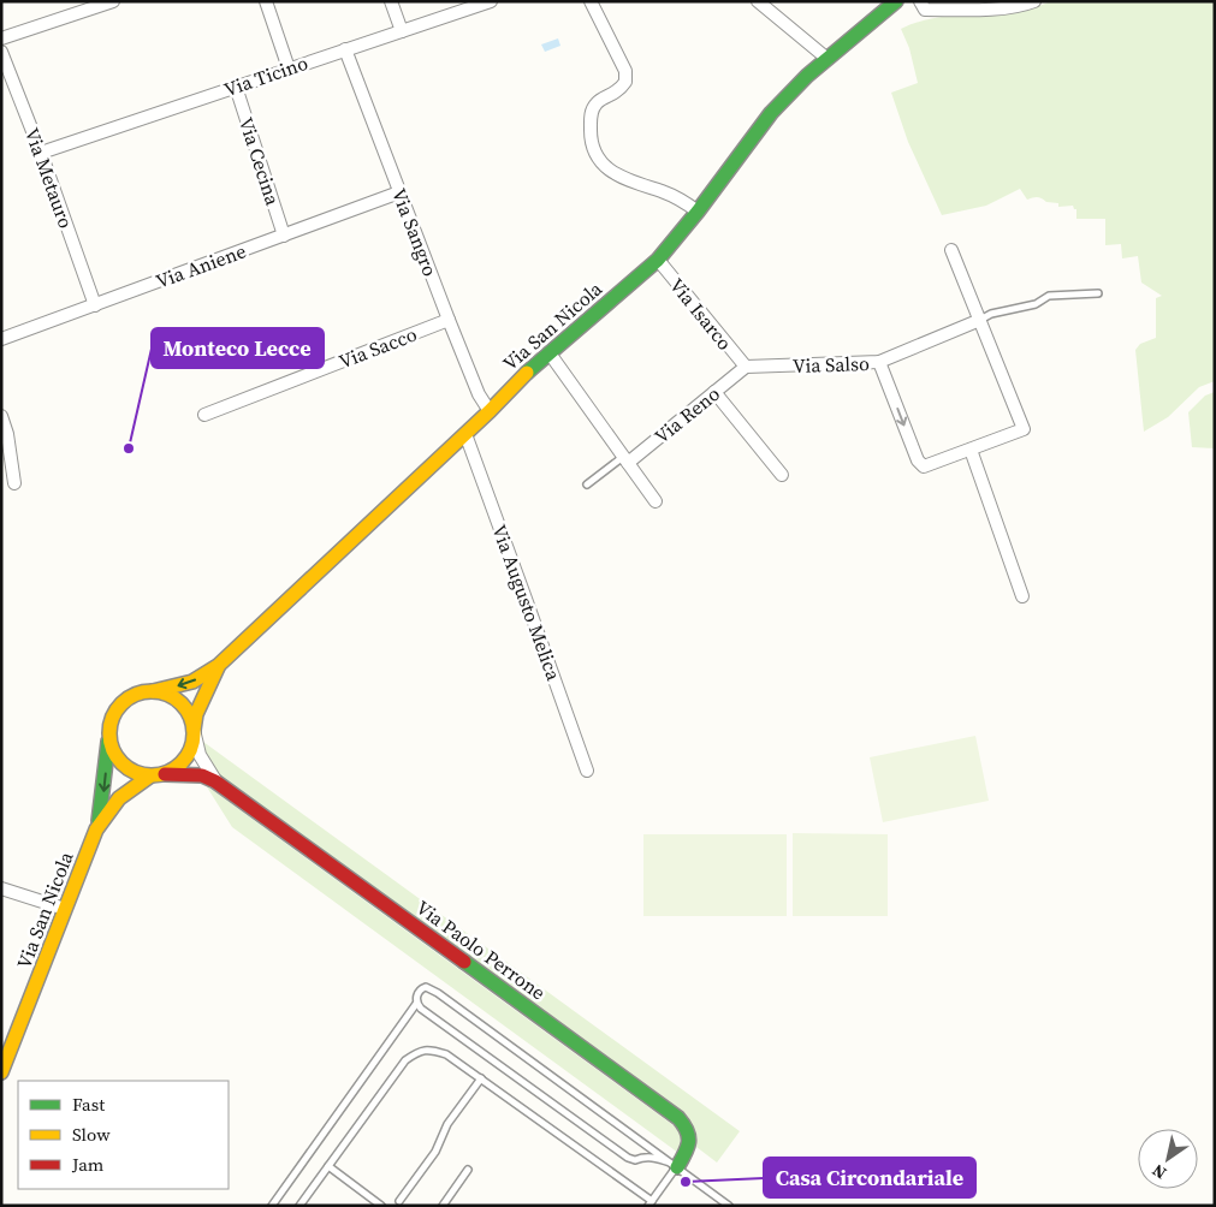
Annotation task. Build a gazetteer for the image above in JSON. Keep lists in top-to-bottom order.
{
  "streets": {
    "street": [
      "Via Ticino",
      "Via Cecina",
      "Via Metauro",
      "Via Sangro",
      "Via Aniene",
      "Via Isarco",
      "Via San Nicola",
      "Via Sacco",
      "Via Salso",
      "Via Reno",
      "Via Augusto Melica",
      "Via Paolo Perrone"
    ]
  },
  "crossings": [
    ["Via Ticino", "Via Cecina"],
    ["Via Ticino", "Via Metauro"],
    ["Via Ticino", "Via Sangro"],
    ["Via Cecina", "Via Aniene"],
    ["Via Metauro", "Via Aniene"],
    ["Via Sangro", "Via Aniene"],
    ["Via Sangro", "Via San Nicola"],
    ["Via Sangro", "Via Sacco"],
    ["Via Isarco", "Via San Nicola"],
    ["Via Isarco", "Via Salso"],
    ["Via Isarco", "Via Reno"],
    ["Via San Nicola", "Via Augusto Melica"],
    ["Via San Nicola", "Via Paolo Perrone"],
    ["Via Salso", "Via Reno"]
  ],
  "places": ["Monteco Lecce", "Casa Circondariale"],
  "legend": ["Fast", "Slow", "Jam"],
  "north": "bottom left"
}
